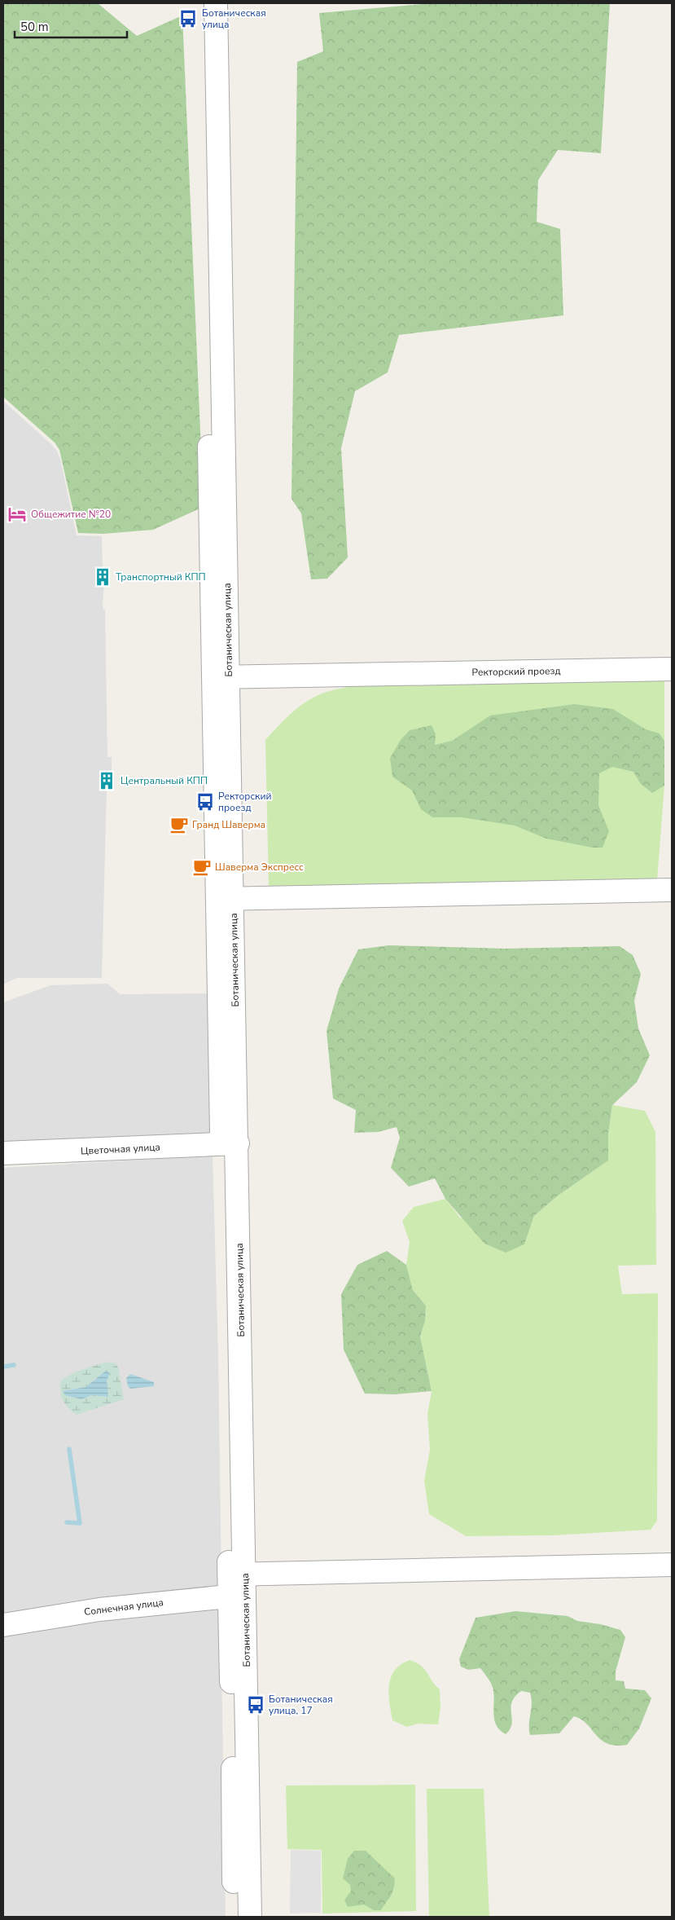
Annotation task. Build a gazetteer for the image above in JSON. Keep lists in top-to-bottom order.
{
  "streets": {
    "street": [
      "Ботаническая улица",
      "Ректорский проезд",
      "Цветочная улица",
      "Солнечная улица"
    ]
  },
  "crossings": [
    ["Ботаническая улица", "Ректорский проезд"],
    ["Ботаническая улица", "Цветочная улица"],
    ["Ботаническая улица", "Солнечная улица"]
  ],
  "places": {
    "bus stop": ["Ботаническая улица", "Ректорский проезд", "Ботаническая улица, 17"],
    "hotel": ["Общежитие №20"],
    "building": ["Транспортный КПП", "Центральный КПП"],
    "cafe": ["Гранд Шаверма", "Шаверма Экспресс"]
  },
  "scale_bar": "50 m"
}
